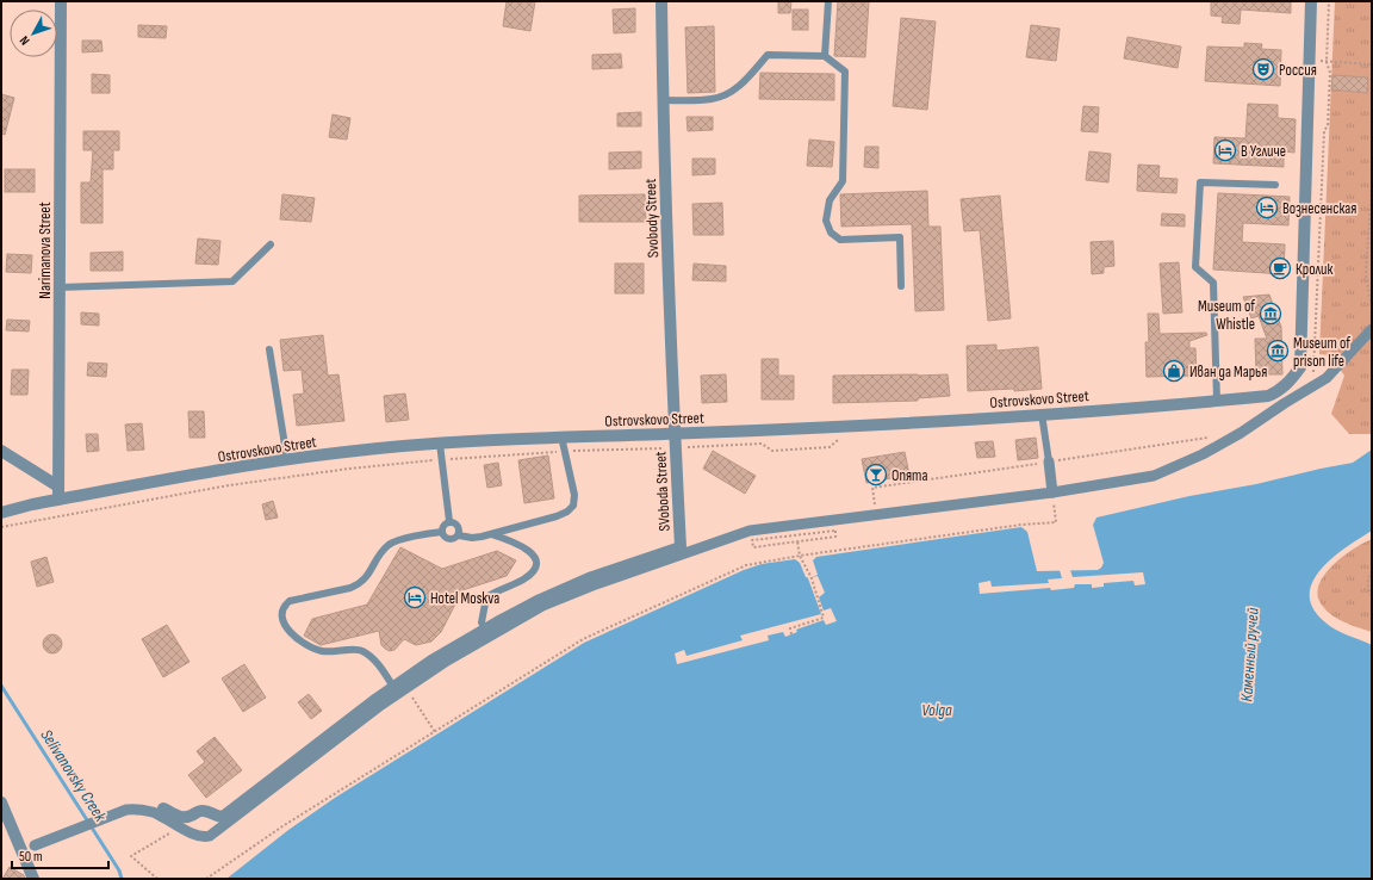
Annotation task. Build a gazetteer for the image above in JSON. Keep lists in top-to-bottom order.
{
  "streets": {
    "street": [
      "Svobody Street",
      "Narimanova Street",
      "Ostrovskovo Street",
      "SVoboda Street"
    ]
  },
  "crossings": [
    ["Svobody Street", "Ostrovskovo Street"],
    ["Svobody Street", "SVoboda Street"],
    ["Narimanova Street", "Ostrovskovo Street"],
    ["Ostrovskovo Street", "SVoboda Street"]
  ],
  "water": ["Каменный ручей", "Volga", "Selivanovsky Creek"],
  "places": {
    "theatre": ["Россия"],
    "hotel": ["В Угличе", "Вознесенская", "Hotel Moskva"],
    "cafe": ["Кролик"],
    "museum": ["Museum of Whistle", "Museum of prison life"],
    "shop": ["Иван да Марья"],
    "bar": ["Опята"]
  },
  "scale_bar": "50 m",
  "north": "bottom left"
}
